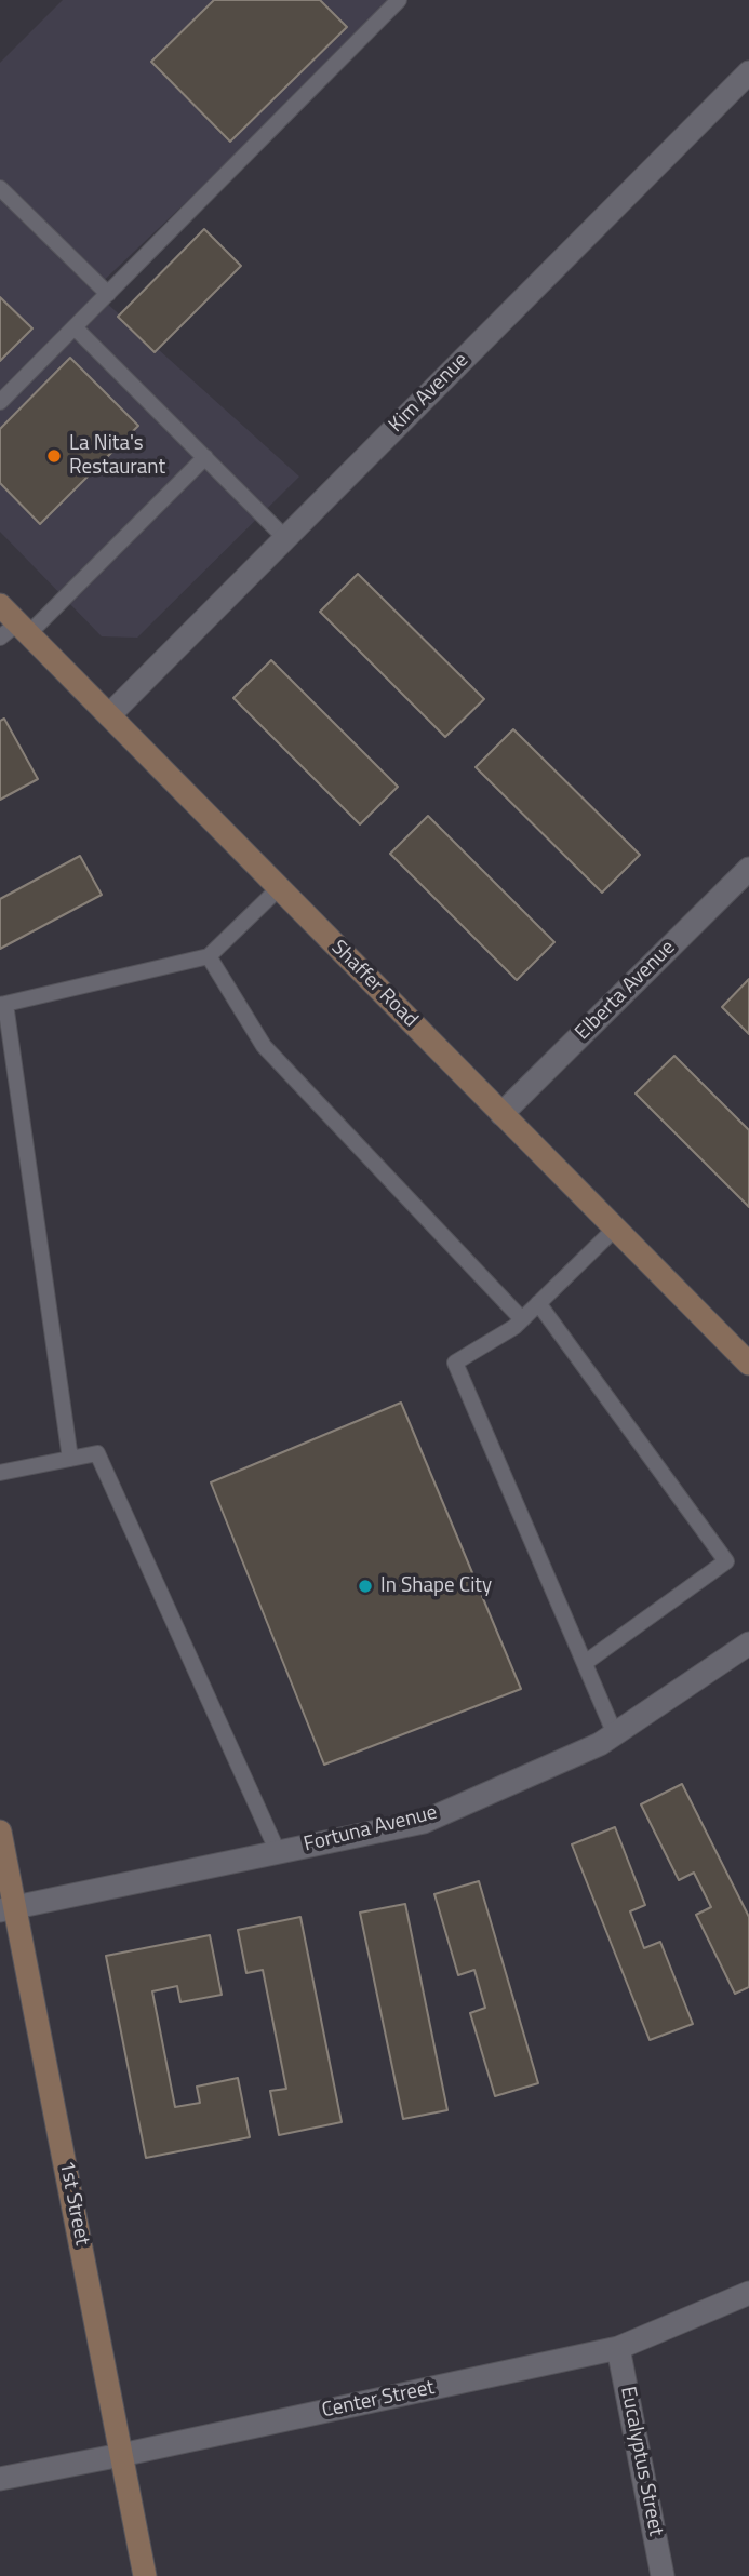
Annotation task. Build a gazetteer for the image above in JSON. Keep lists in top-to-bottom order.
{
  "streets": {
    "main road": ["Shaffer Road", "1st Street"],
    "street": [
      "Kim Avenue",
      "Elberta Avenue",
      "Fortuna Avenue",
      "Center Street",
      "Eucalyptus Street"
    ]
  },
  "crossings": [
    ["Kim Avenue", "Shaffer Road"],
    ["Shaffer Road", "Elberta Avenue"],
    ["Fortuna Avenue", "1st Street"],
    ["1st Street", "Center Street"],
    ["Center Street", "Eucalyptus Street"]
  ],
  "places": ["La Nita's Restaurant", "In Shape City"]
}
